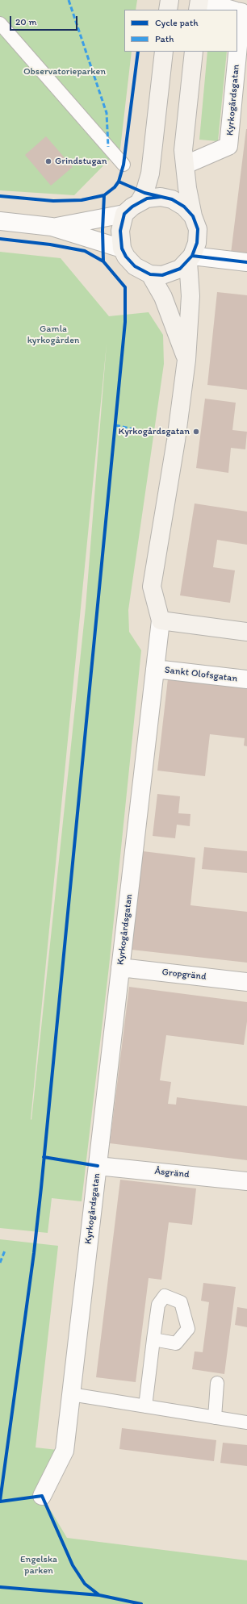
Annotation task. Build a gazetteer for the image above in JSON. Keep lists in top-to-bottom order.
{
  "streets": {
    "street": [
      "Kyrkogårdsgatan",
      "Sankt Olofsgatan",
      "Gropgränd",
      "Åsgränd"
    ]
  },
  "crossings": [
    ["Kyrkogårdsgatan", "Sankt Olofsgatan"],
    ["Kyrkogårdsgatan", "Gropgränd"],
    ["Kyrkogårdsgatan", "Åsgränd"]
  ],
  "parks": ["Observatorieparken", "Gamla kyrkogården", "Engelska parken"],
  "places": ["Grindstugan", "Kyrkogårdsgatan"],
  "legend": ["Cycle path", "Path"],
  "scale_bar": "20 m"
}
